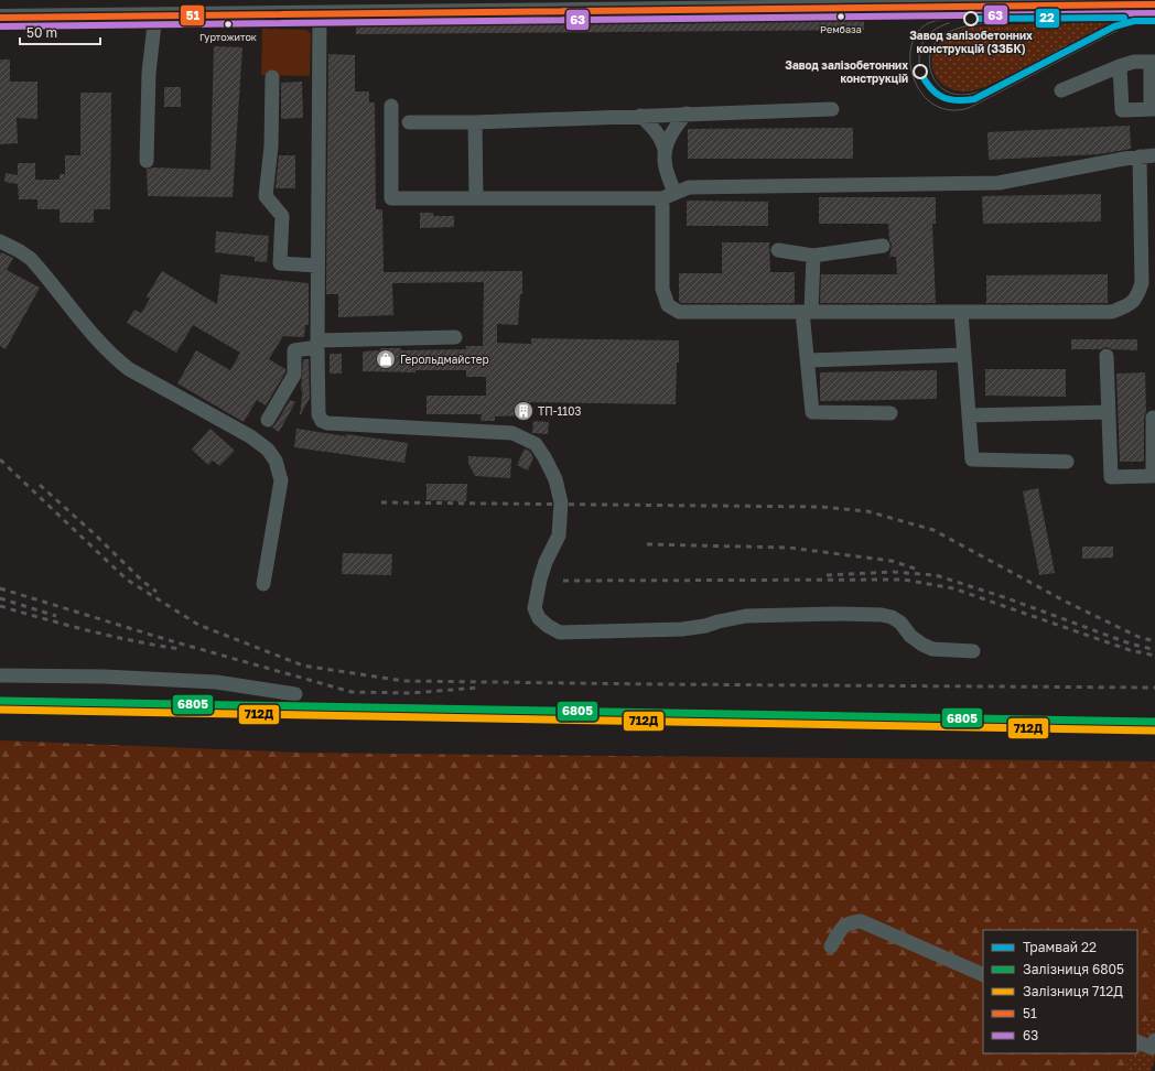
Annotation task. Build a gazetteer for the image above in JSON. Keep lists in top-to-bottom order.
{
  "places": {
    "other": [
      "Рембаза",
      "Завод залізобетонних конструкцій (ЗЗБК)",
      "Гуртожиток",
      "Завод залізобетонних конструкцій"
    ],
    "shop": ["Герольдмайстер"],
    "building": ["ТП-1103"]
  },
  "lines": [
    "transit line 51",
    "transit line 63",
    "tram line 22",
    "rail line 6805",
    "rail line 712Д"
  ],
  "legend": [
    "Трамвай 22",
    "Залізниця 6805",
    "Залізниця 712Д",
    "51",
    "63"
  ],
  "scale_bar": "50 m"
}
